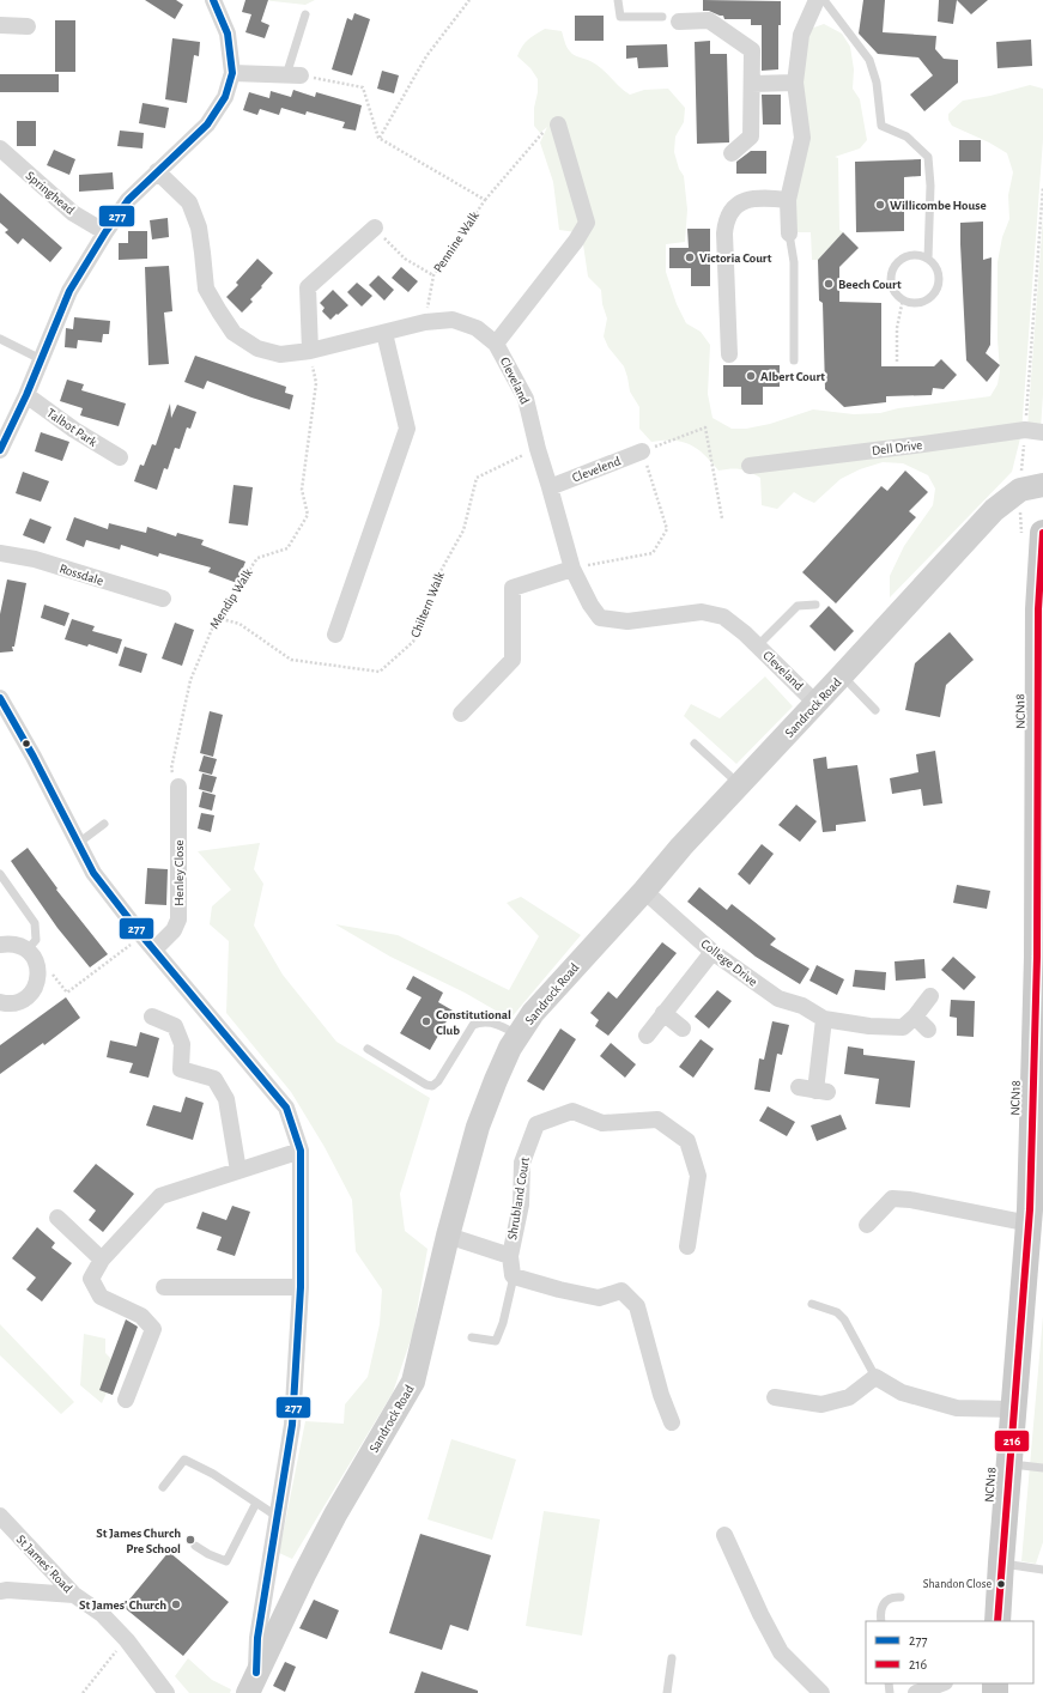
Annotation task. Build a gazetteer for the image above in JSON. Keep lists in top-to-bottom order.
{
  "streets": {
    "street": [
      "Springhead",
      "Cleveland",
      "Talbot Park",
      "Dell Drive",
      "Clevelend",
      "Rossdale",
      "Sandrock Road",
      "Henley Close",
      "College Drive",
      "Shrubland Court",
      "St James' Road"
    ],
    "path": ["Pennine Walk", "Mendip Walk", "Chiltern Walk"]
  },
  "crossings": [
    ["Pennine Walk", "Cleveland"],
    ["Cleveland", "Clevelend"],
    ["Cleveland", "Mendip Walk"],
    ["Cleveland", "Chiltern Walk"],
    ["Cleveland", "Sandrock Road"],
    ["Mendip Walk", "Chiltern Walk"],
    ["Mendip Walk", "Henley Close"],
    ["Sandrock Road", "College Drive"],
    ["Sandrock Road", "Shrubland Court"]
  ],
  "places": [
    "Willicombe House",
    "Victoria Court",
    "Beech Court",
    "Albert Court",
    "Constitutional Club",
    "St James Church Pre School",
    "Shandon Close",
    "St James' Church"
  ],
  "lines": ["transit line 277", "transit line 216"],
  "legend": ["277", "216"]
}
